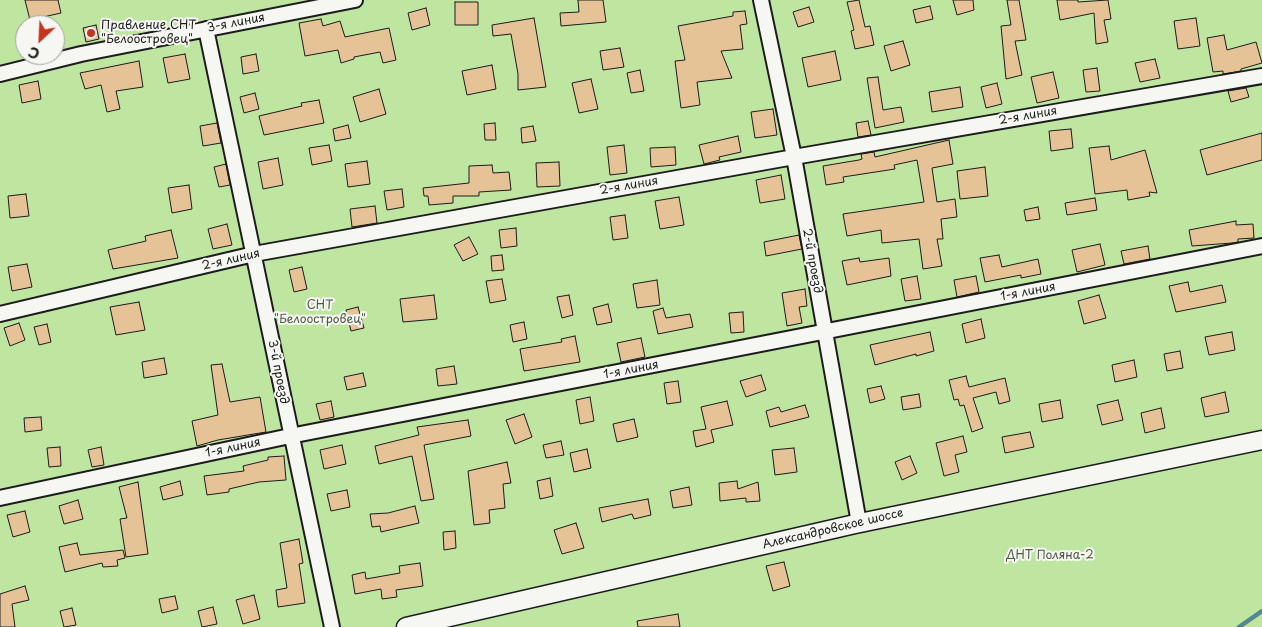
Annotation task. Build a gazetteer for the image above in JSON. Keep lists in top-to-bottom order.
{
  "streets": {
    "street": [
      "3-я линия",
      "2-я линия",
      "2-й проезд",
      "1-я линия",
      "3-й проезд",
      "Александровское шоссе"
    ]
  },
  "crossings": [
    ["3-я линия", "3-й проезд"],
    ["2-я линия", "2-й проезд"],
    ["2-я линия", "3-й проезд"],
    ["2-й проезд", "1-я линия"],
    ["2-й проезд", "Александровское шоссе"],
    ["1-я линия", "3-й проезд"]
  ],
  "parks": ["СНТ \"Белоостровец\"", "ДНТ Поляна-2"],
  "places": ["Правление СНТ \"Белоостровец\""],
  "north": "bottom left"
}
